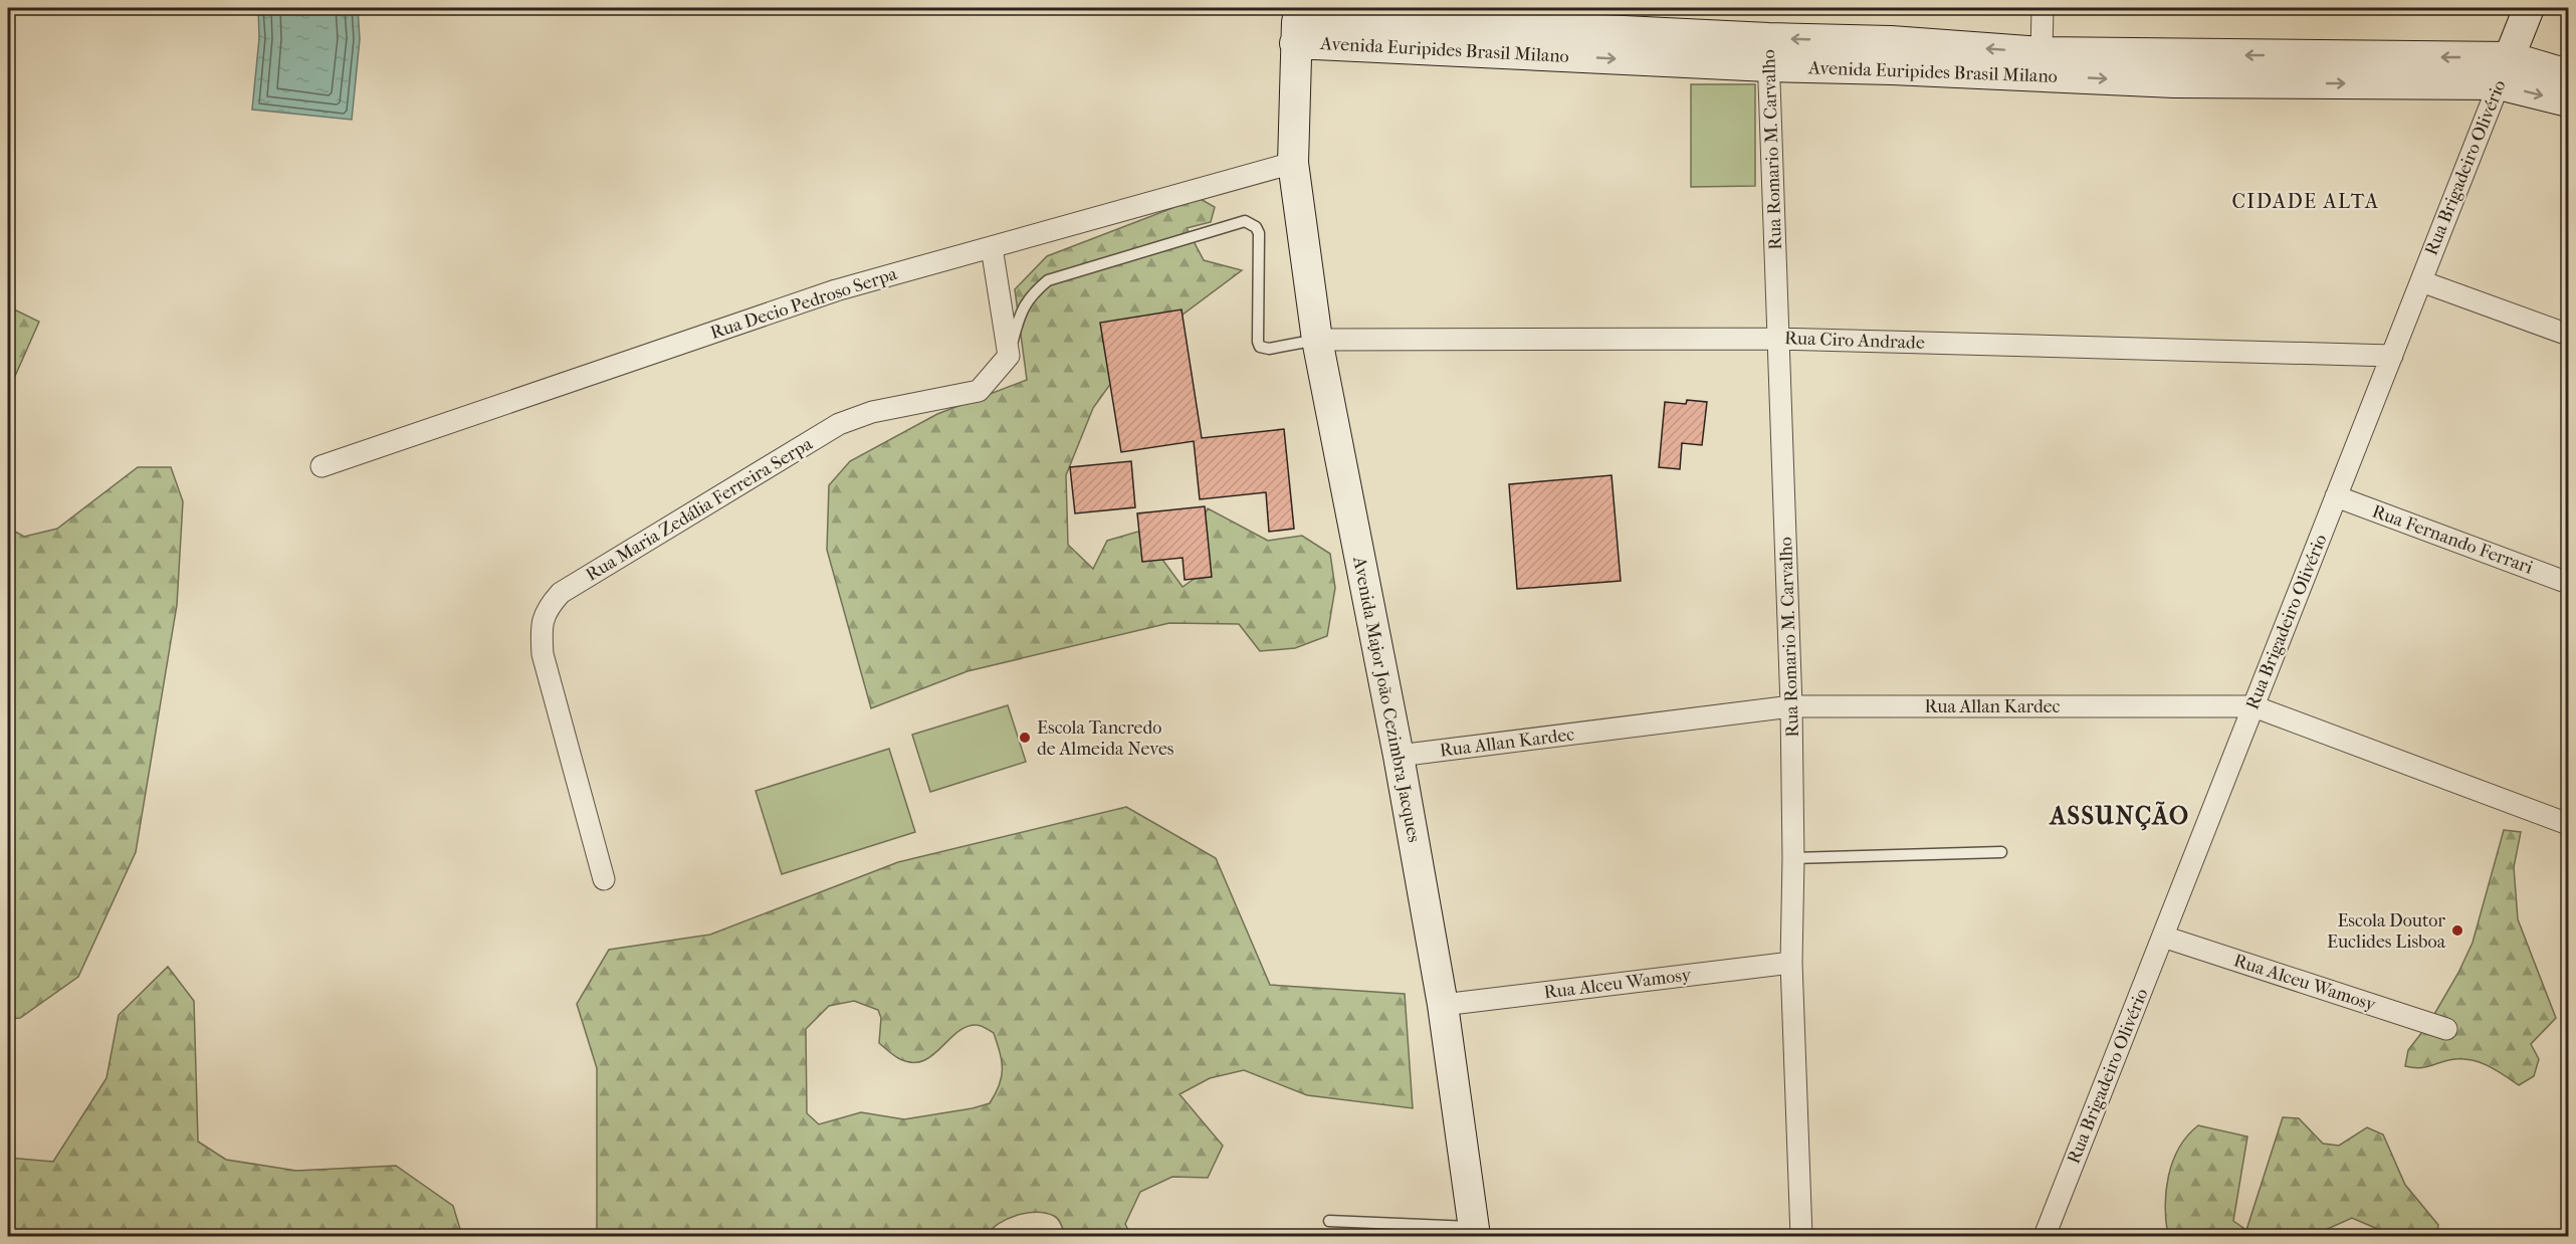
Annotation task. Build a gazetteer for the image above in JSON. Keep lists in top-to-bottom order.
{
  "streets": {
    "main road": ["Avenida Euripides Brasil Milano", "Rua Brigadeiro Olivério", "Avenida Major João Cezimbra Jacques"],
    "street": [
      "Rua Romario M. Carvalho",
      "Rua Decio Pedroso Serpa",
      "Rua Ciro Andrade",
      "Rua Maria Zedália Ferreira Serpa",
      "Rua Fernando Ferrari",
      "Rua Allan Kardec",
      "Rua Alceu Wamosy"
    ]
  },
  "crossings": [
    ["Avenida Euripides Brasil Milano", "Rua Romario M. Carvalho"],
    ["Avenida Euripides Brasil Milano", "Rua Brigadeiro Olivério"],
    ["Avenida Euripides Brasil Milano", "Avenida Major João Cezimbra Jacques"],
    ["Rua Romario M. Carvalho", "Rua Ciro Andrade"],
    ["Rua Romario M. Carvalho", "Rua Allan Kardec"],
    ["Rua Romario M. Carvalho", "Rua Alceu Wamosy"],
    ["Rua Brigadeiro Olivério", "Rua Ciro Andrade"],
    ["Rua Brigadeiro Olivério", "Rua Fernando Ferrari"],
    ["Rua Brigadeiro Olivério", "Rua Allan Kardec"],
    ["Rua Brigadeiro Olivério", "Rua Alceu Wamosy"],
    ["Rua Decio Pedroso Serpa", "Avenida Major João Cezimbra Jacques"],
    ["Rua Ciro Andrade", "Avenida Major João Cezimbra Jacques"],
    ["Avenida Major João Cezimbra Jacques", "Rua Allan Kardec"],
    ["Avenida Major João Cezimbra Jacques", "Rua Alceu Wamosy"]
  ],
  "districts": ["CIDADE ALTA", "ASSUNÇÃO"],
  "places": ["Escola Tancredo de Almeida Neves", "Escola Doutor Euclides Lisboa"]
}
